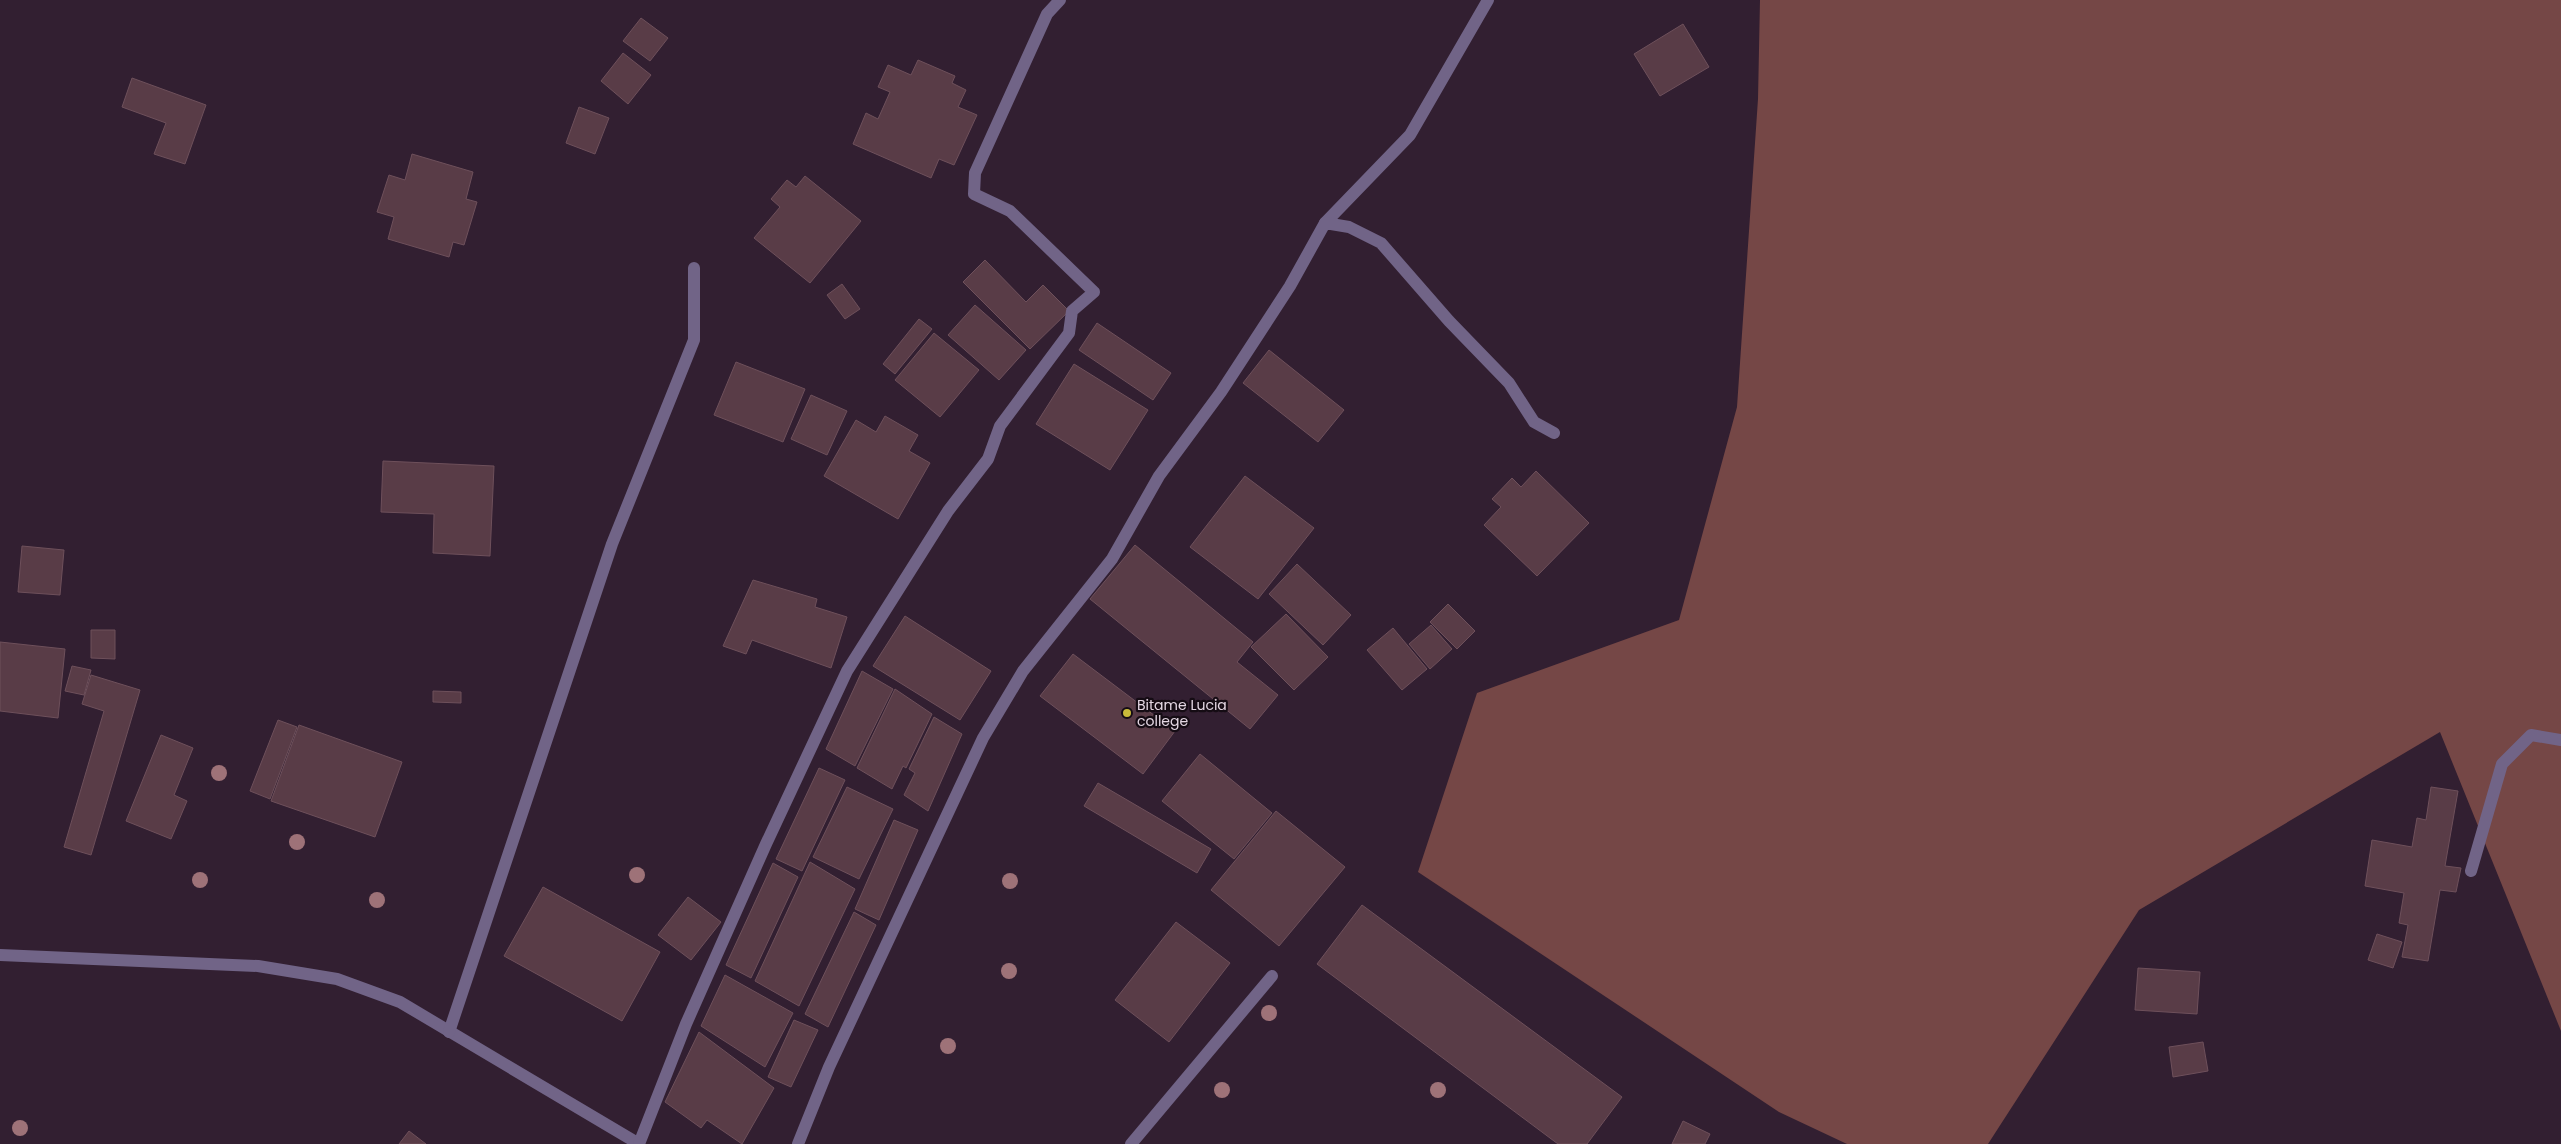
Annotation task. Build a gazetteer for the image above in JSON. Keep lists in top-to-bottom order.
{
  "places": ["Bitame Lucia college"]
}
